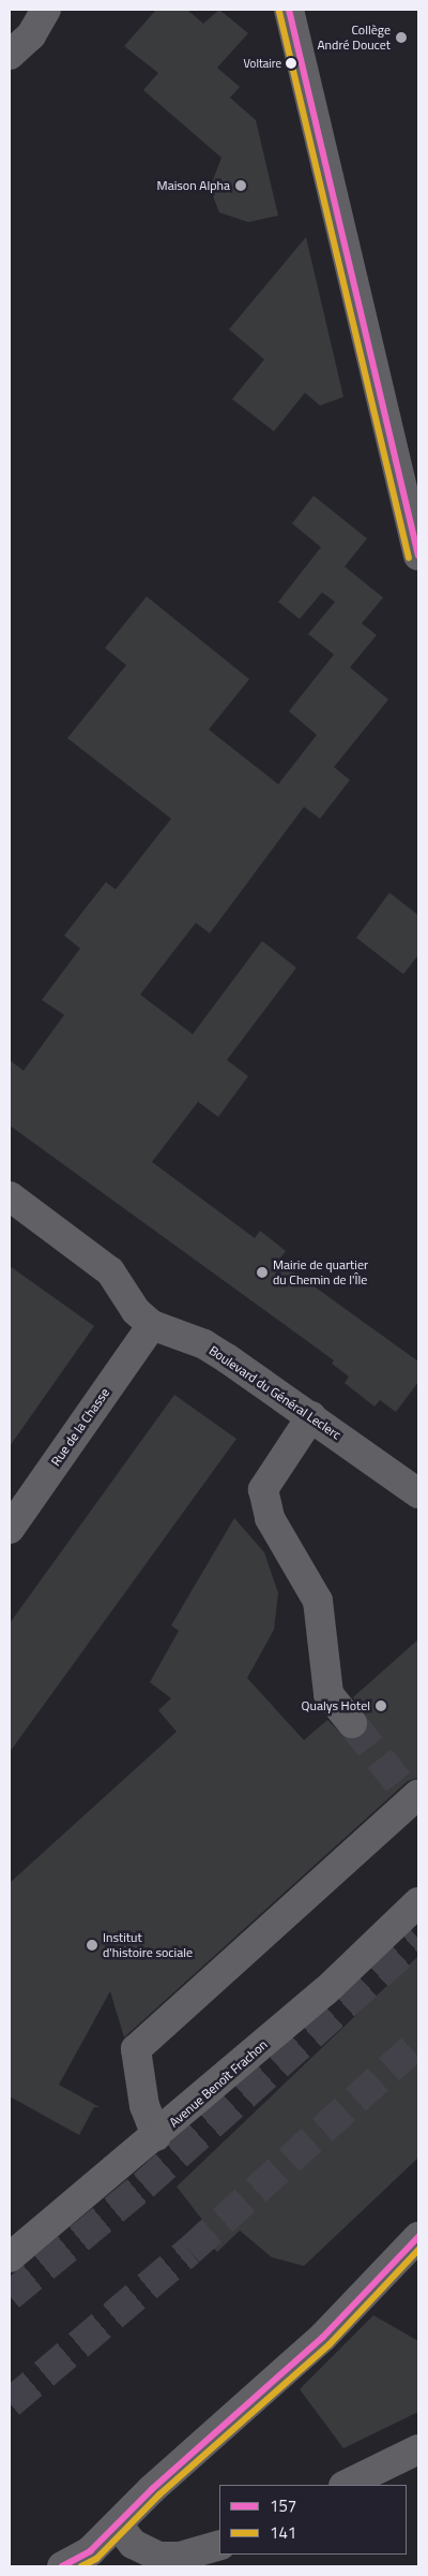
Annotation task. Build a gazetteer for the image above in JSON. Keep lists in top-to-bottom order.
{
  "streets": {
    "main road": ["Avenue Benoît Frachon"],
    "street": ["Boulevard du Général Leclerc", "Rue de la Chasse"]
  },
  "crossings": [
    ["Boulevard du Général Leclerc", "Rue de la Chasse"]
  ],
  "places": [
    "Collège André Doucet",
    "Voltaire",
    "Maison Alpha",
    "Mairie de quartier du Chemin de l'Île",
    "Qualys Hotel",
    "Institut d'histoire sociale"
  ],
  "lines": ["transit line 157", "transit line 141"],
  "legend": ["157", "141"]
}
